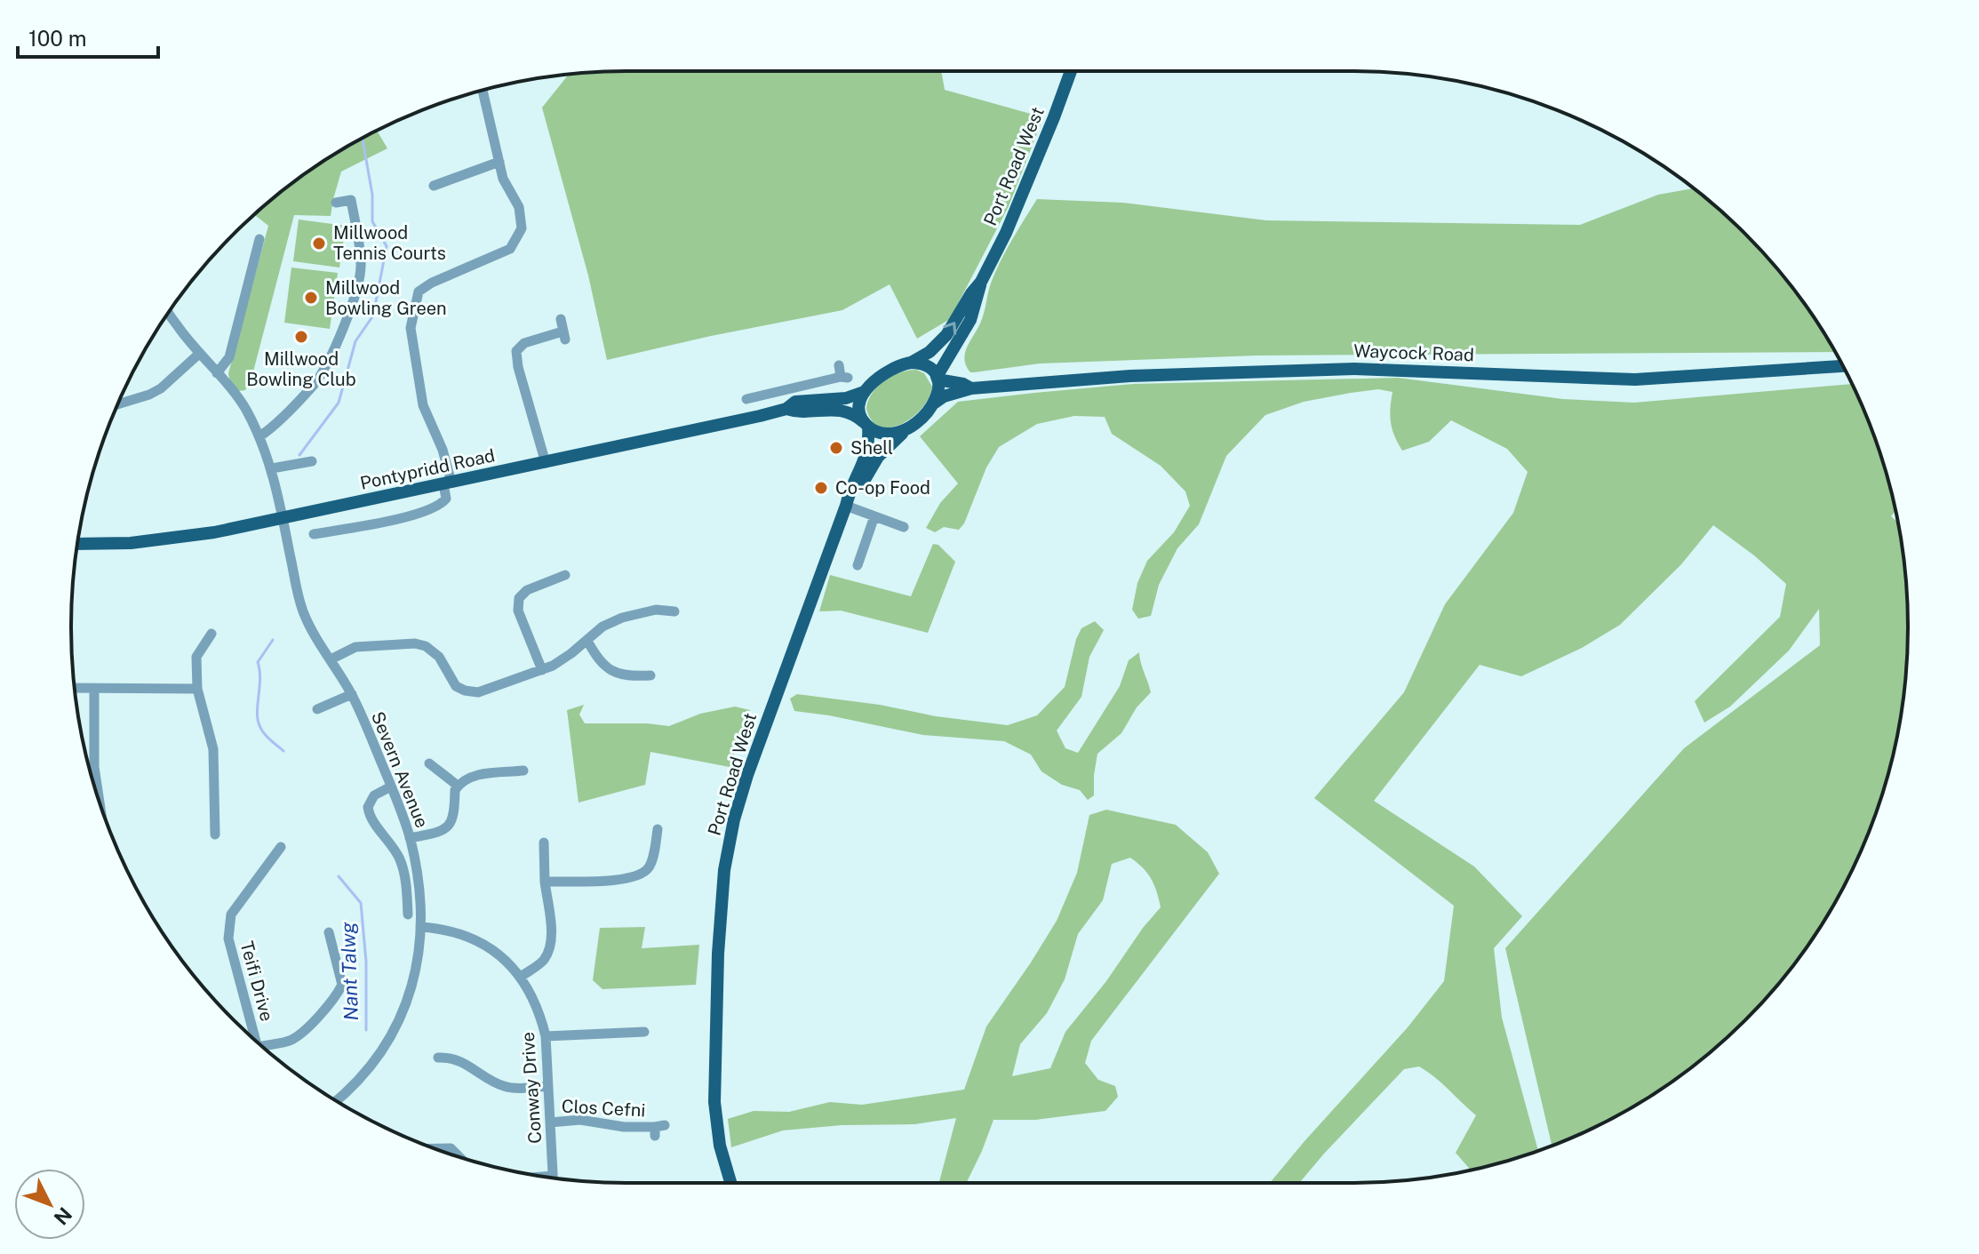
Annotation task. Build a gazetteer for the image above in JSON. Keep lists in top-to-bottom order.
{
  "streets": {
    "main road": ["Port Road West", "Waycock Road", "Pontypridd Road"],
    "street": [
      "Severn Avenue",
      "Teifi Drive",
      "Conway Drive",
      "Clos Cefni"
    ]
  },
  "crossings": [
    ["Port Road West", "Waycock Road"],
    ["Port Road West", "Pontypridd Road"],
    ["Waycock Road", "Pontypridd Road"],
    ["Pontypridd Road", "Severn Avenue"],
    ["Severn Avenue", "Conway Drive"],
    ["Conway Drive", "Clos Cefni"]
  ],
  "water": ["Nant Talwg"],
  "places": [
    "Millwood Tennis Courts",
    "Millwood Bowling Green",
    "Millwood Bowling Club",
    "Shell",
    "Co-op Food"
  ],
  "scale_bar": "100 m",
  "north": "bottom right"
}
